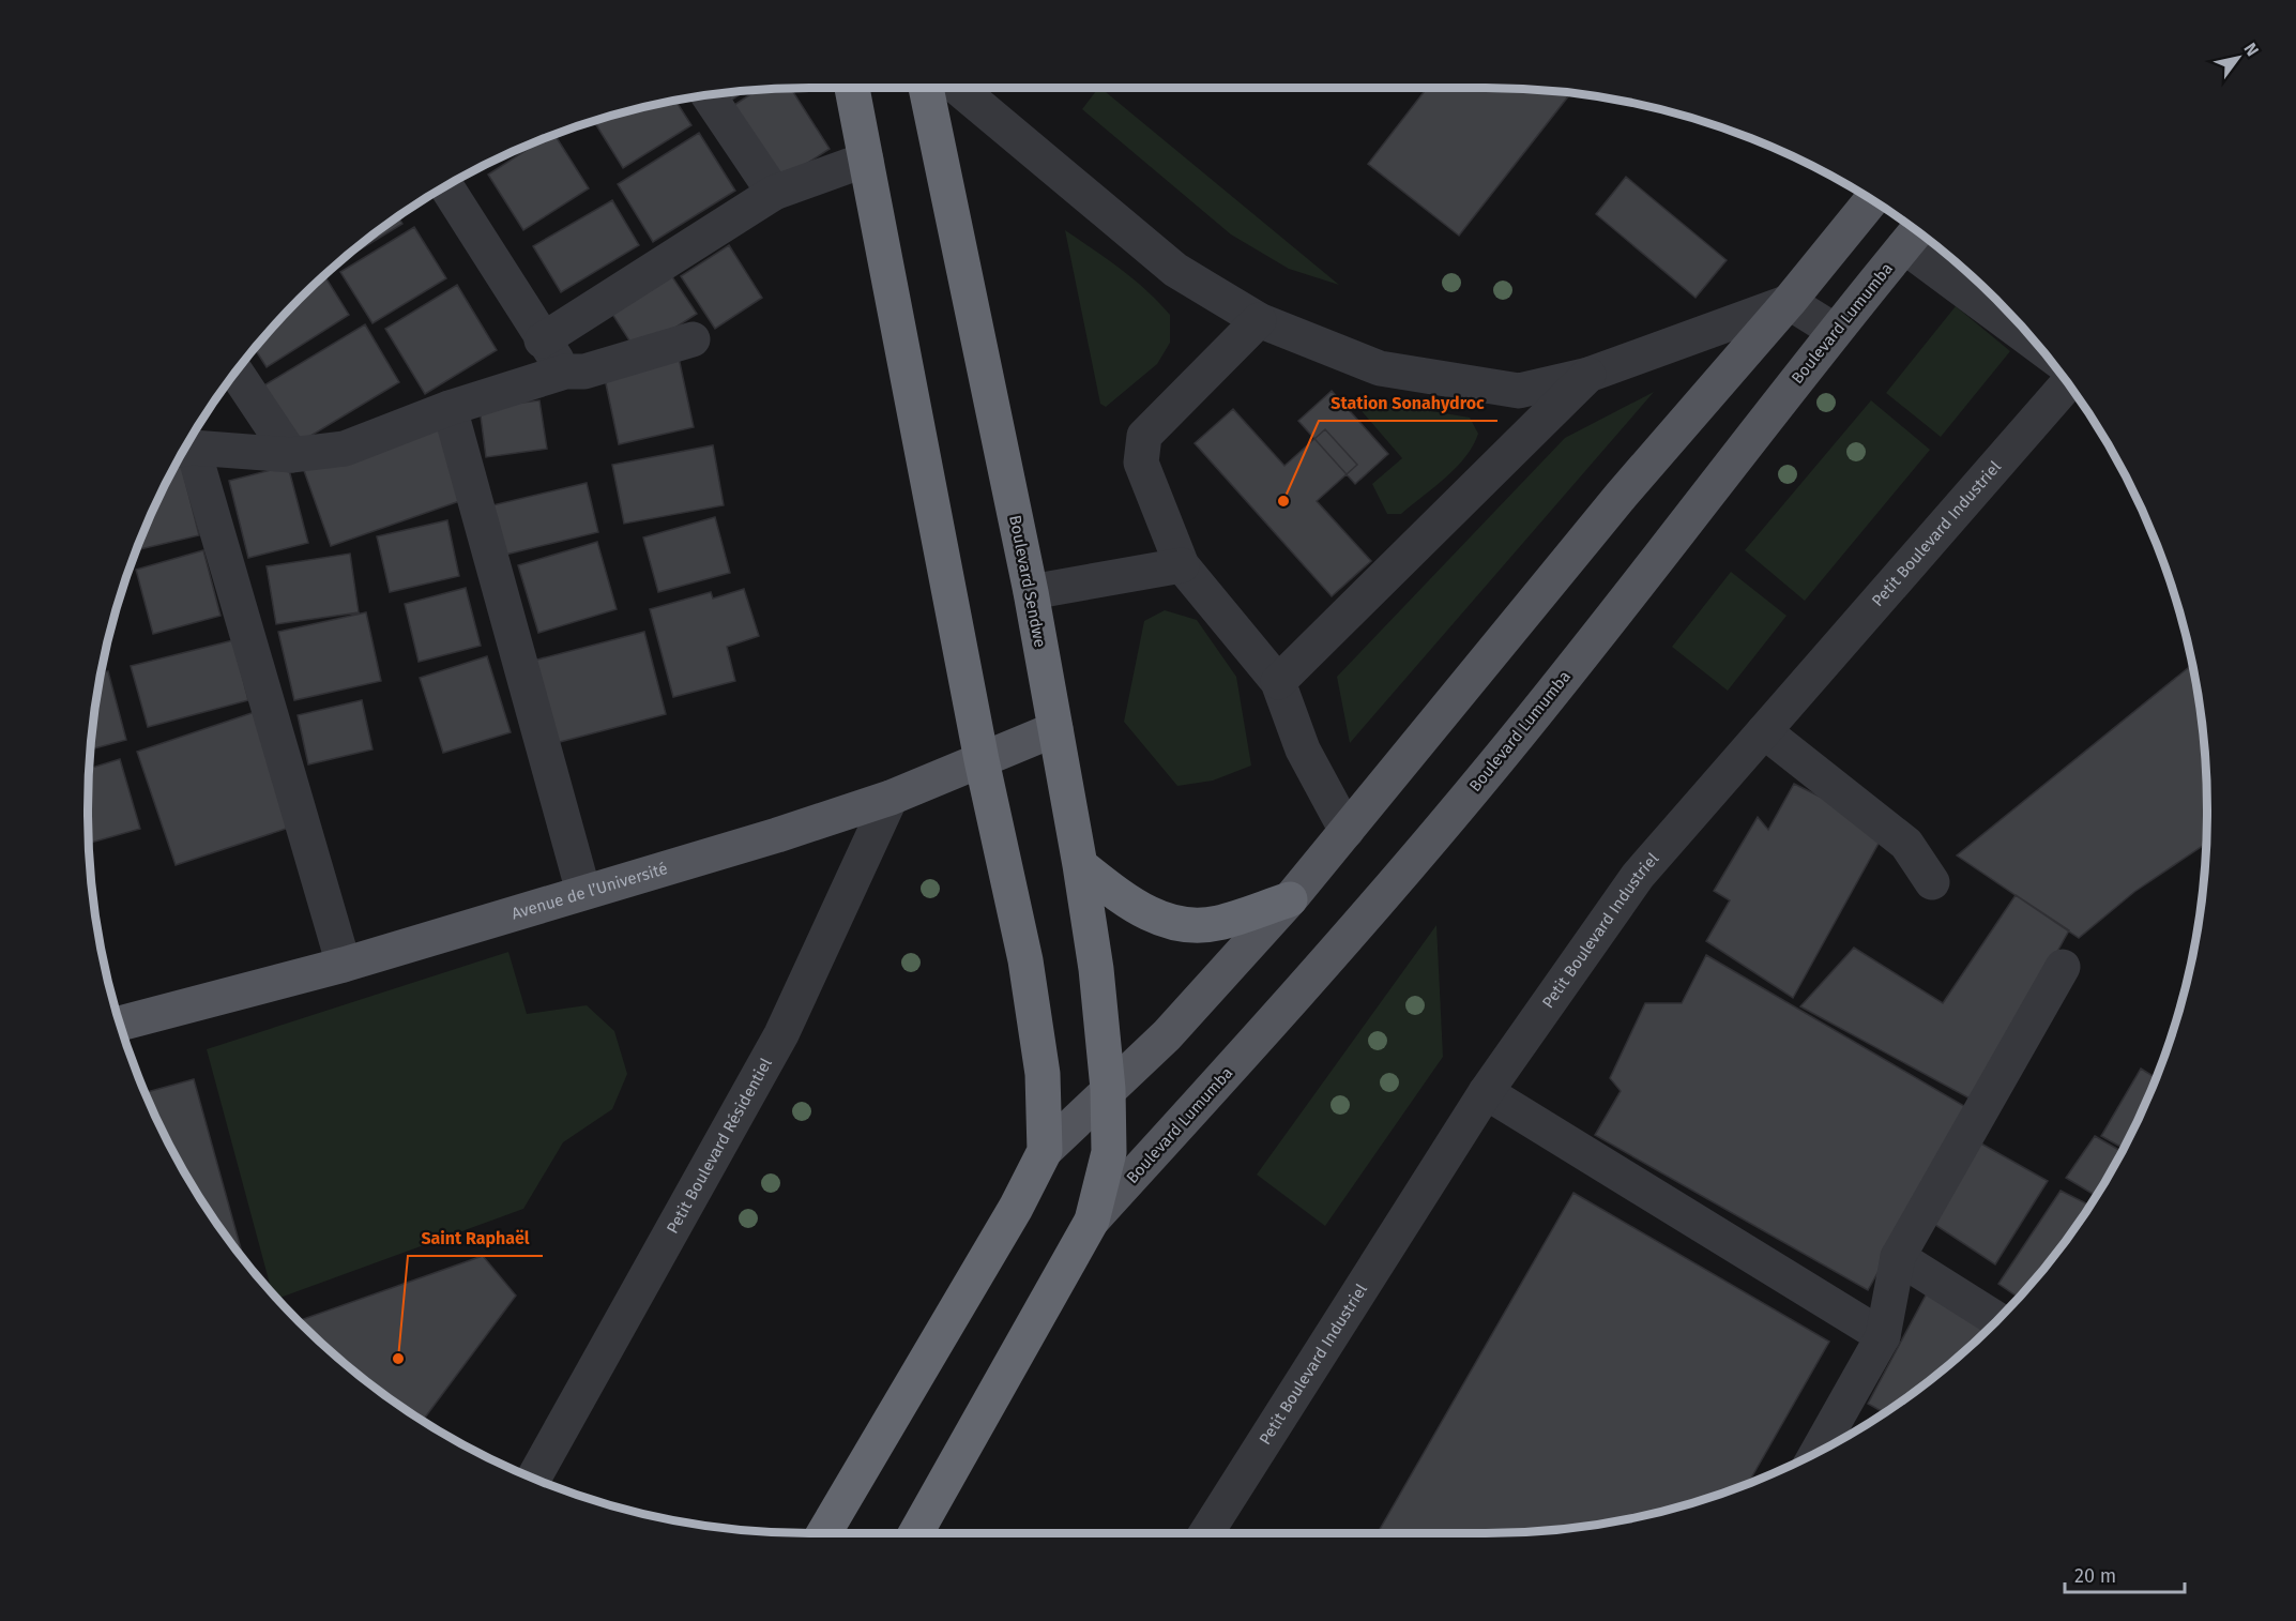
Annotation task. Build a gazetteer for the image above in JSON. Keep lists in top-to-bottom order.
{
  "streets": {
    "highway": ["Boulevard Lumumba", "Boulevard Sendwe"],
    "main road": ["Avenue de l’Université"],
    "street": ["Petit Boulevard Industriel", "Petit Boulevard Résidentiel"]
  },
  "crossings": [
    ["Boulevard Lumumba", "Boulevard Sendwe"],
    ["Boulevard Sendwe", "Avenue de l’Université"],
    ["Avenue de l’Université", "Petit Boulevard Résidentiel"]
  ],
  "places": ["Station Sonahydroc", "Saint Raphaël"],
  "scale_bar": "20 m",
  "north": "top right"
}
